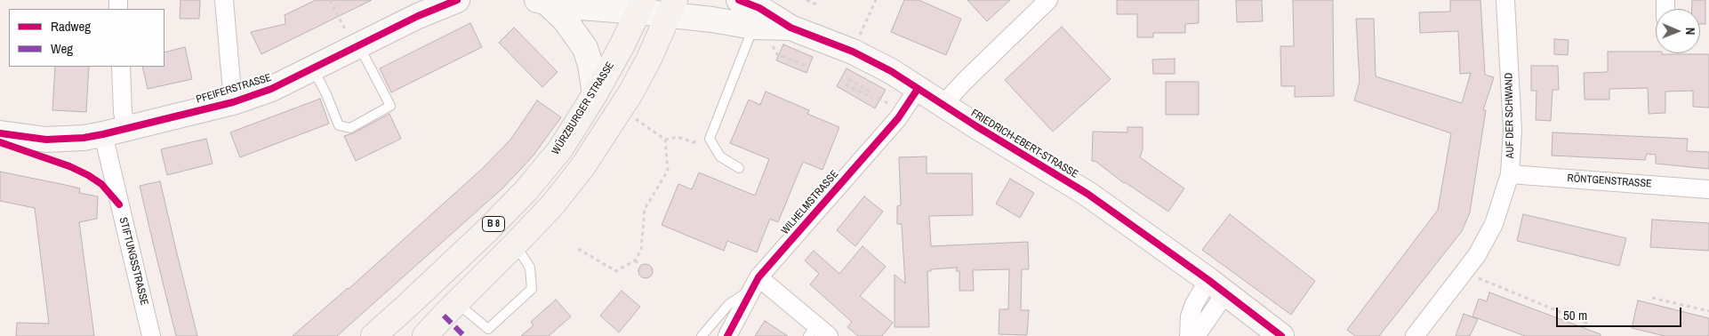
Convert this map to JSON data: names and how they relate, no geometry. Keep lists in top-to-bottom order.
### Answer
{
  "streets": {
    "main road": ["WÜRZBURGER STRASSE", "B 8"],
    "street": [
      "PFEIFERSTRASSE",
      "AUF DER SCHWAND",
      "FRIEDRICH-EBERT-STRASSE",
      "RÖNTGENSTRASSE",
      "WILHELMSTRASSE",
      "STIFTUNGSSTRASSE"
    ]
  },
  "crossings": [
    ["PFEIFERSTRASSE", "STIFTUNGSSTRASSE"],
    ["WÜRZBURGER STRASSE", "FRIEDRICH-EBERT-STRASSE"],
    ["AUF DER SCHWAND", "RÖNTGENSTRASSE"],
    ["FRIEDRICH-EBERT-STRASSE", "WILHELMSTRASSE"],
    ["FRIEDRICH-EBERT-STRASSE", "B 8"]
  ],
  "legend": ["Radweg", "Weg"],
  "scale_bar": "50 m",
  "north": "right"
}
